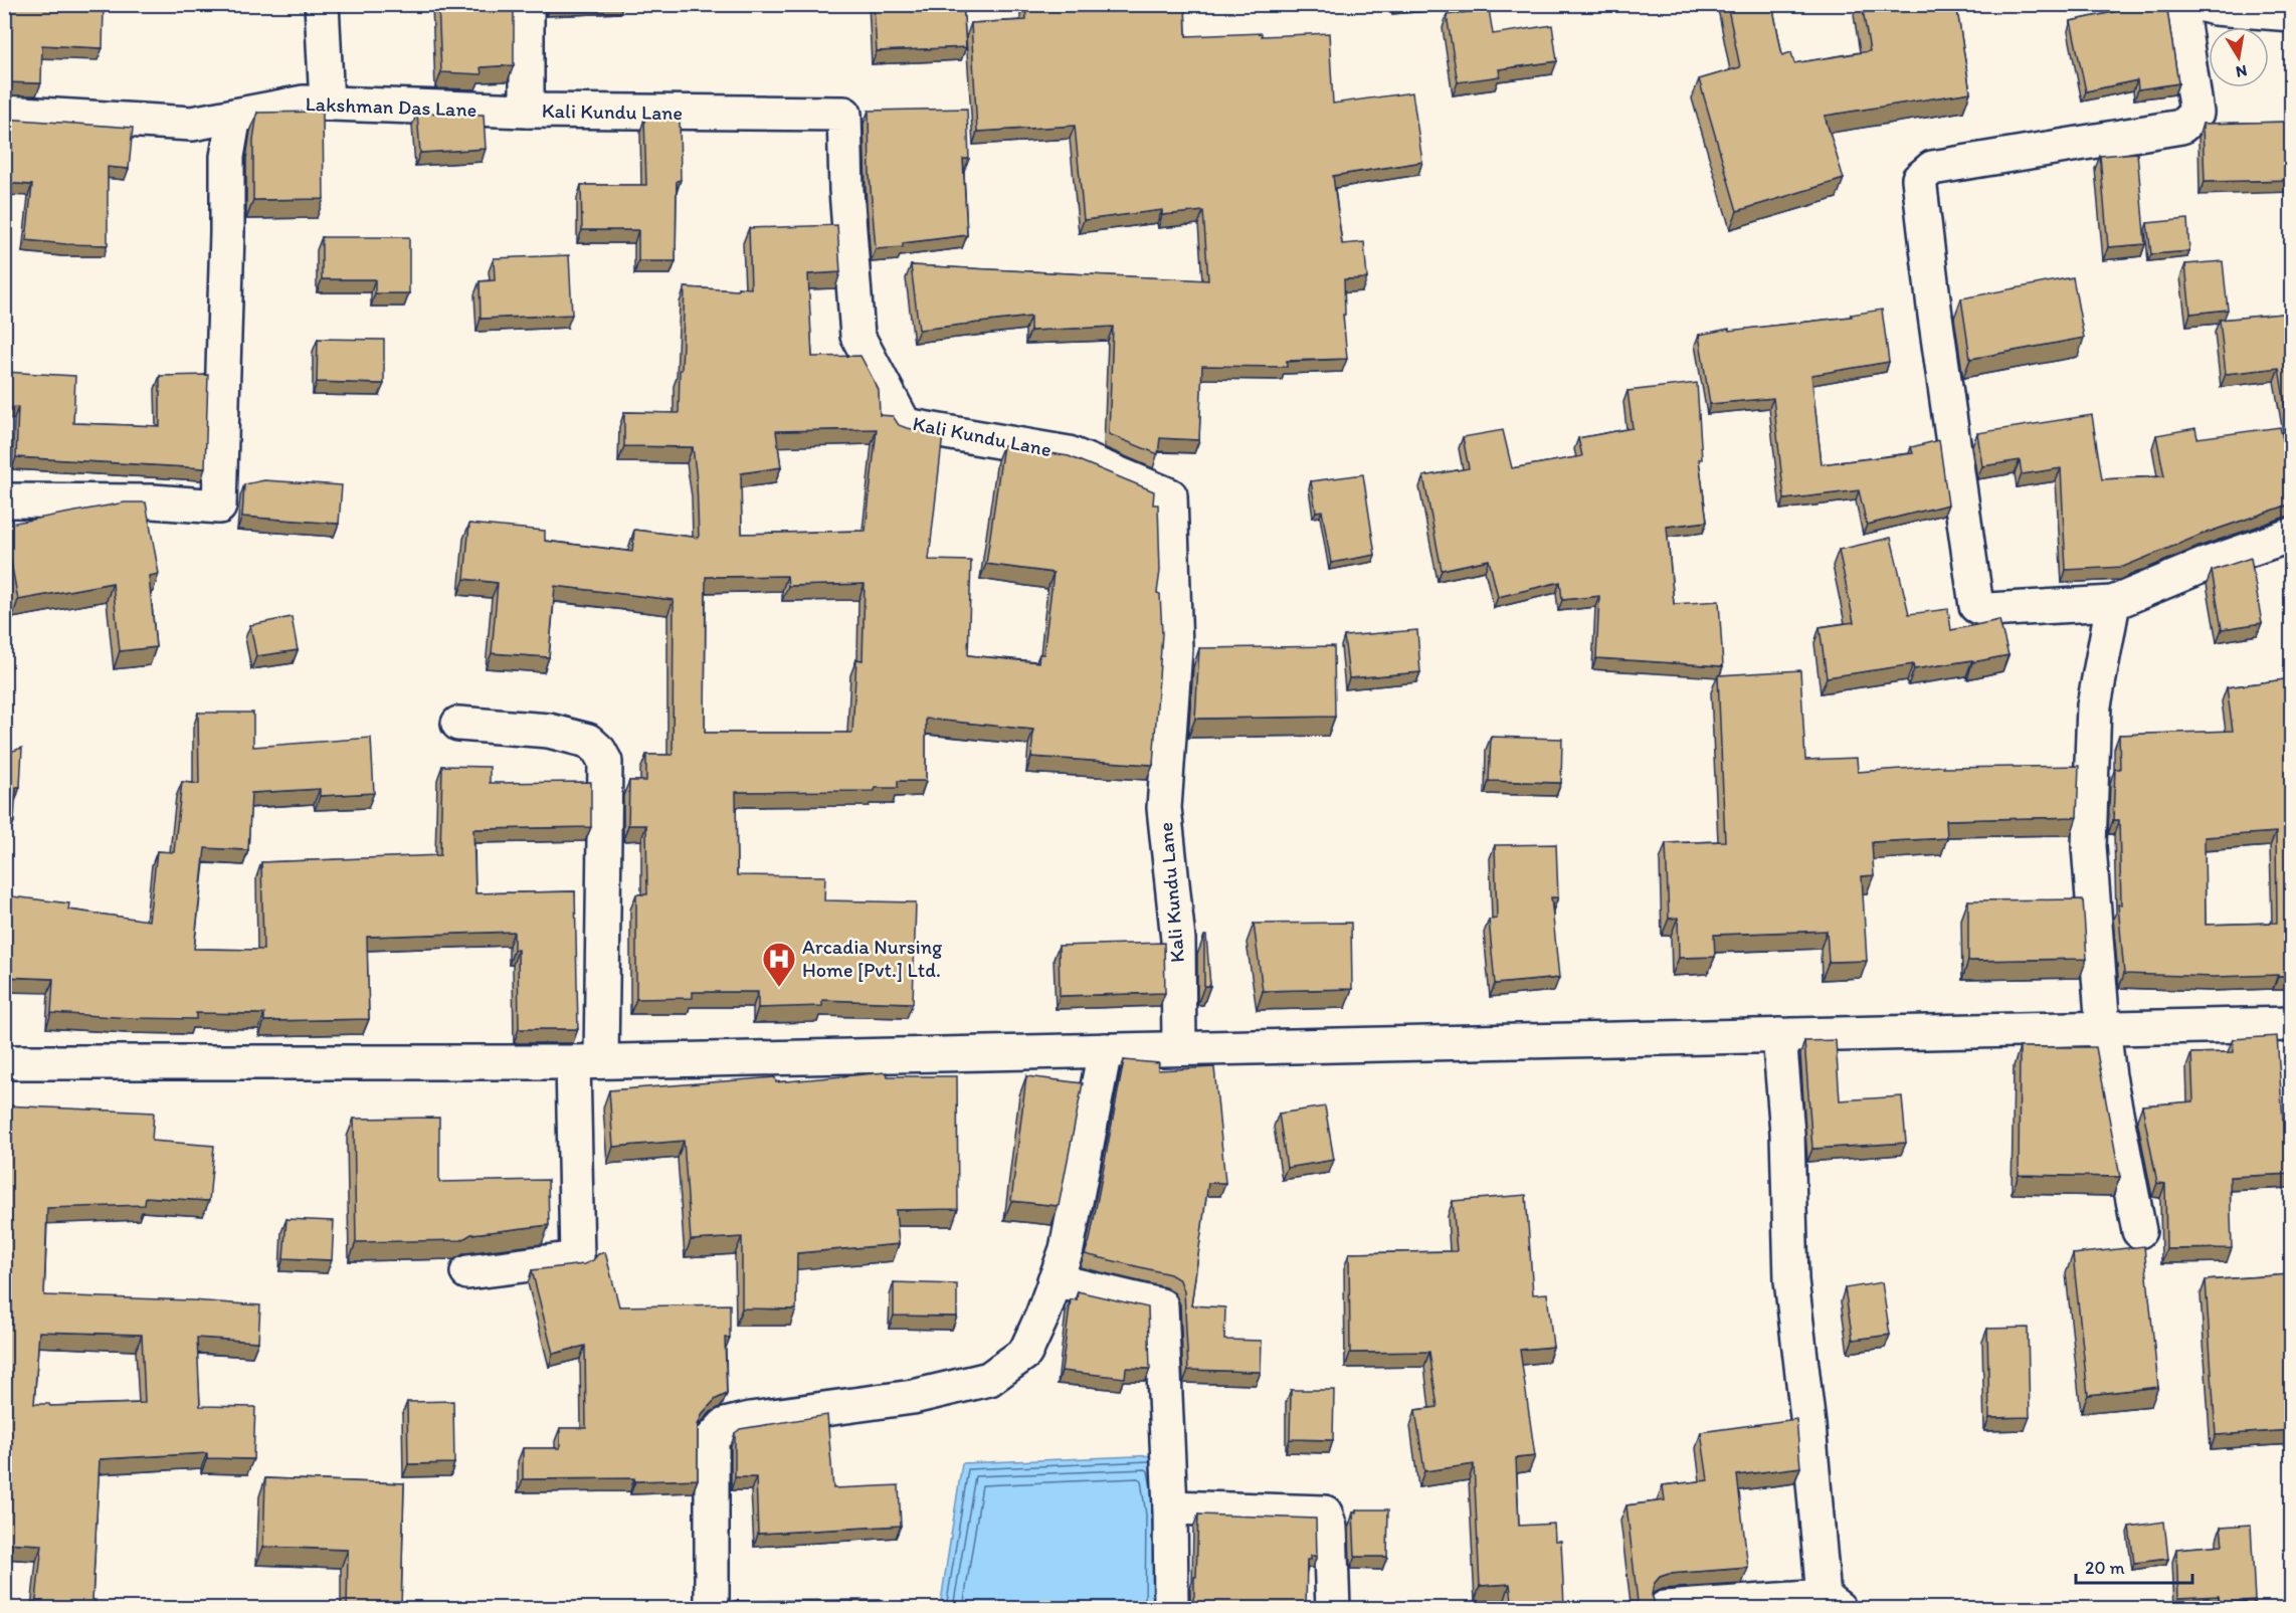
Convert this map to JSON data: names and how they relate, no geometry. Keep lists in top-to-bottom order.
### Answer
{
  "streets": {
    "street": ["Lakshman Das Lane", "Kali Kundu Lane"]
  },
  "crossings": [
    ["Lakshman Das Lane", "Kali Kundu Lane"]
  ],
  "places": {
    "hospital": ["Arcadia Nursing Home [Pvt.] Ltd."]
  },
  "scale_bar": "20 m",
  "north": "bottom"
}
